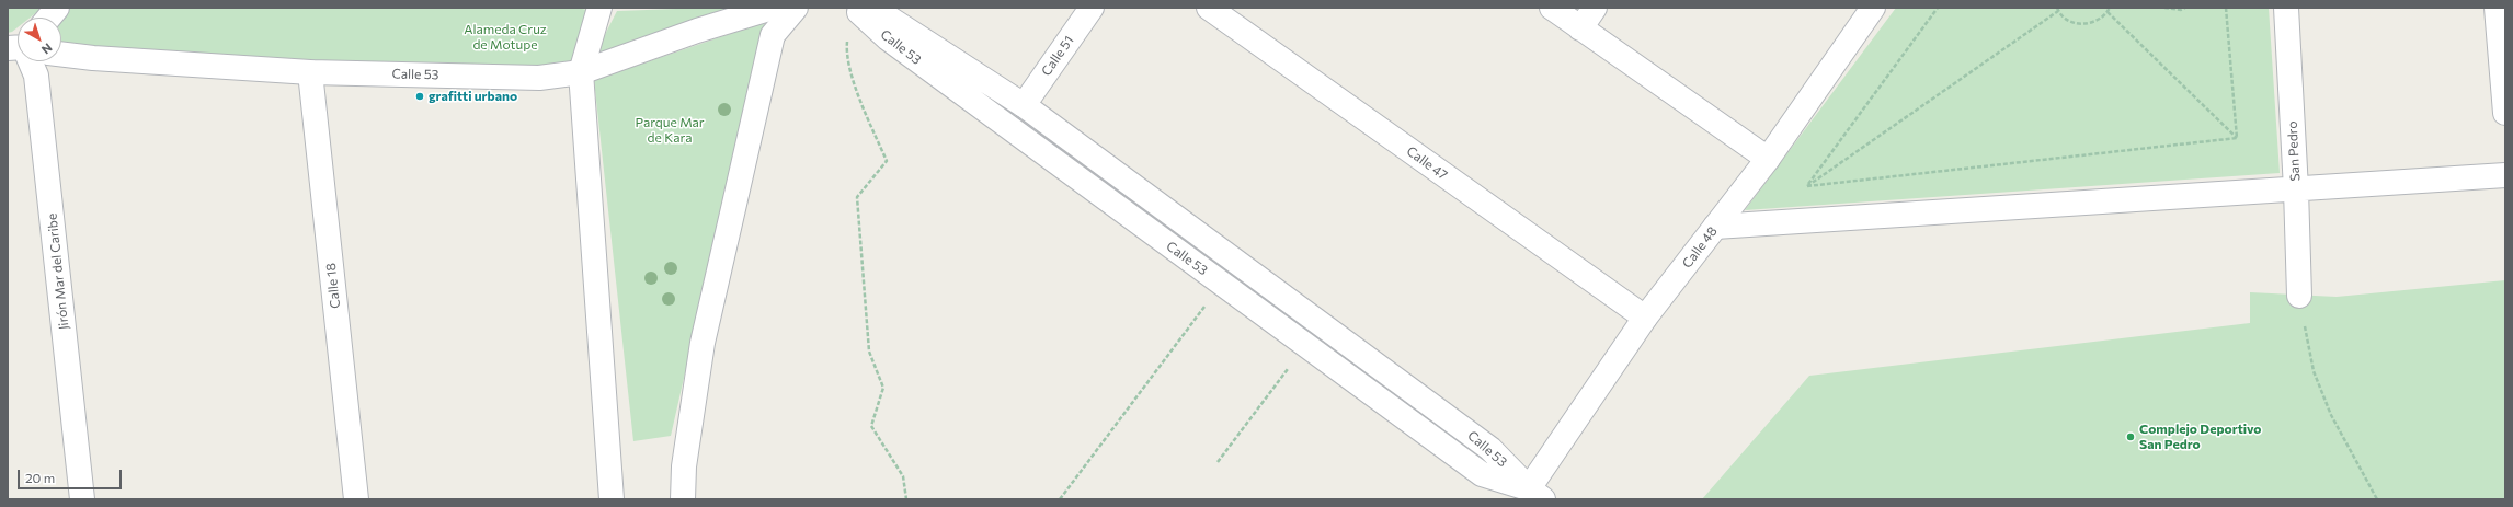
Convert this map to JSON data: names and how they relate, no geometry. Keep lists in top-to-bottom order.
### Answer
{
  "streets": {
    "street": [
      "Calle 53",
      "Calle 51",
      "San Pedro",
      "Calle 47",
      "Calle 48",
      "Jirón Mar del Caribe",
      "Calle 18"
    ]
  },
  "crossings": [
    ["Calle 53", "Calle 51"],
    ["Calle 53", "Calle 48"],
    ["Calle 53", "Calle 18"],
    ["Calle 47", "Calle 48"]
  ],
  "parks": ["Alameda Cruz de Motupe", "Parque Mar de Kara"],
  "places": ["grafitti urbano", "Complejo Deportivo San Pedro"],
  "scale_bar": "20 m",
  "north": "bottom right"
}
